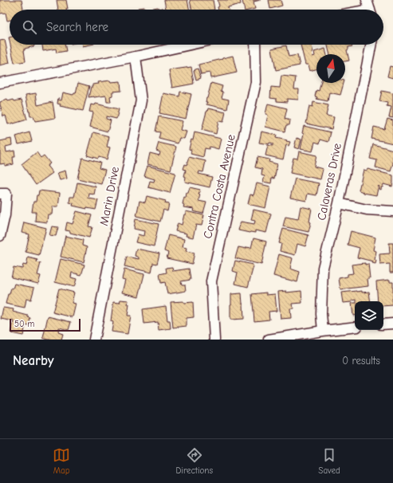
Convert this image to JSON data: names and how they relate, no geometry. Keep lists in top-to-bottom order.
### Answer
{
  "streets": {
    "street": ["Calaveras Drive", "Contra Costa Avenue", "Marin Drive"]
  },
  "scale_bar": "50 m",
  "north": "top",
  "page": {
    "search": "Search here",
    "scale": "50 m",
    "heading": ["Nearby", "0 results"],
    "nav": ["Map", "Directions", "Saved"]
  }
}
